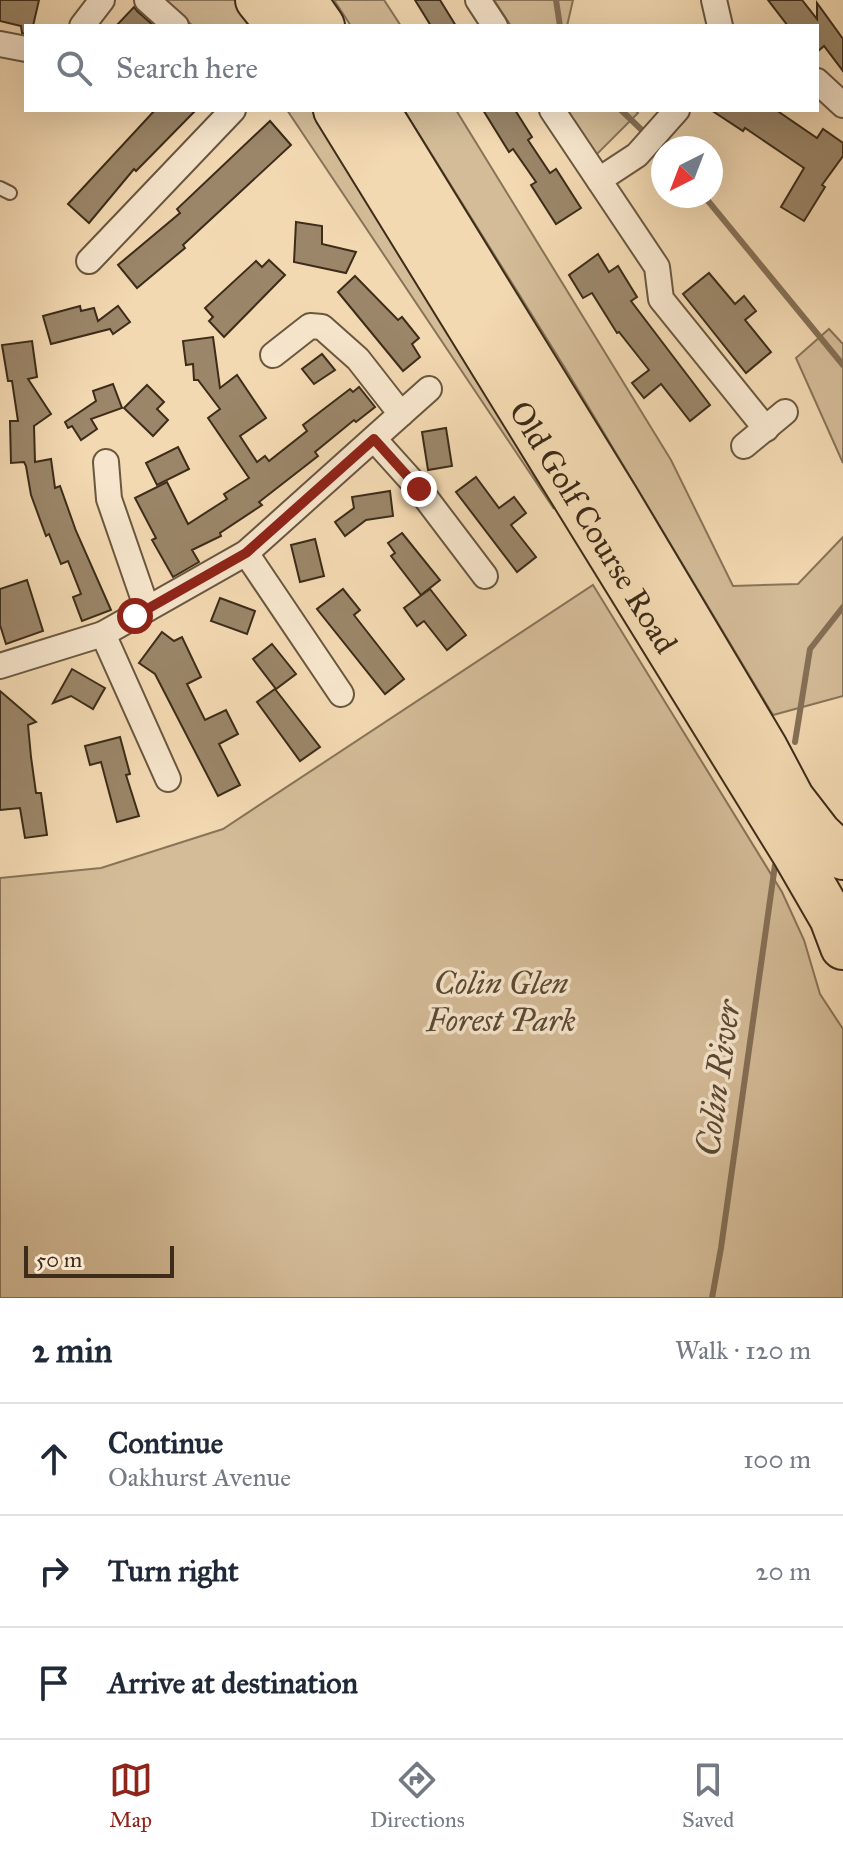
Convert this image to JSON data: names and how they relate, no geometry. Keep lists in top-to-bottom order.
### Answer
{
  "streets": {
    "highway": ["Old Golf Course Road"]
  },
  "water": ["Colin River"],
  "parks": ["Colin Glen Forest Park"],
  "scale_bar": "50 m",
  "north": "bottom left",
  "page": {
    "search": "Search here",
    "scale": "50 m",
    "heading": ["2 min", "Walk · 120 m"],
    "list": [
      ["Continue", "Oakhurst Avenue", "100 m"],
      ["Turn right", "20 m"],
      "Arrive at destination"
    ],
    "nav": ["Map", "Directions", "Saved"]
  }
}
